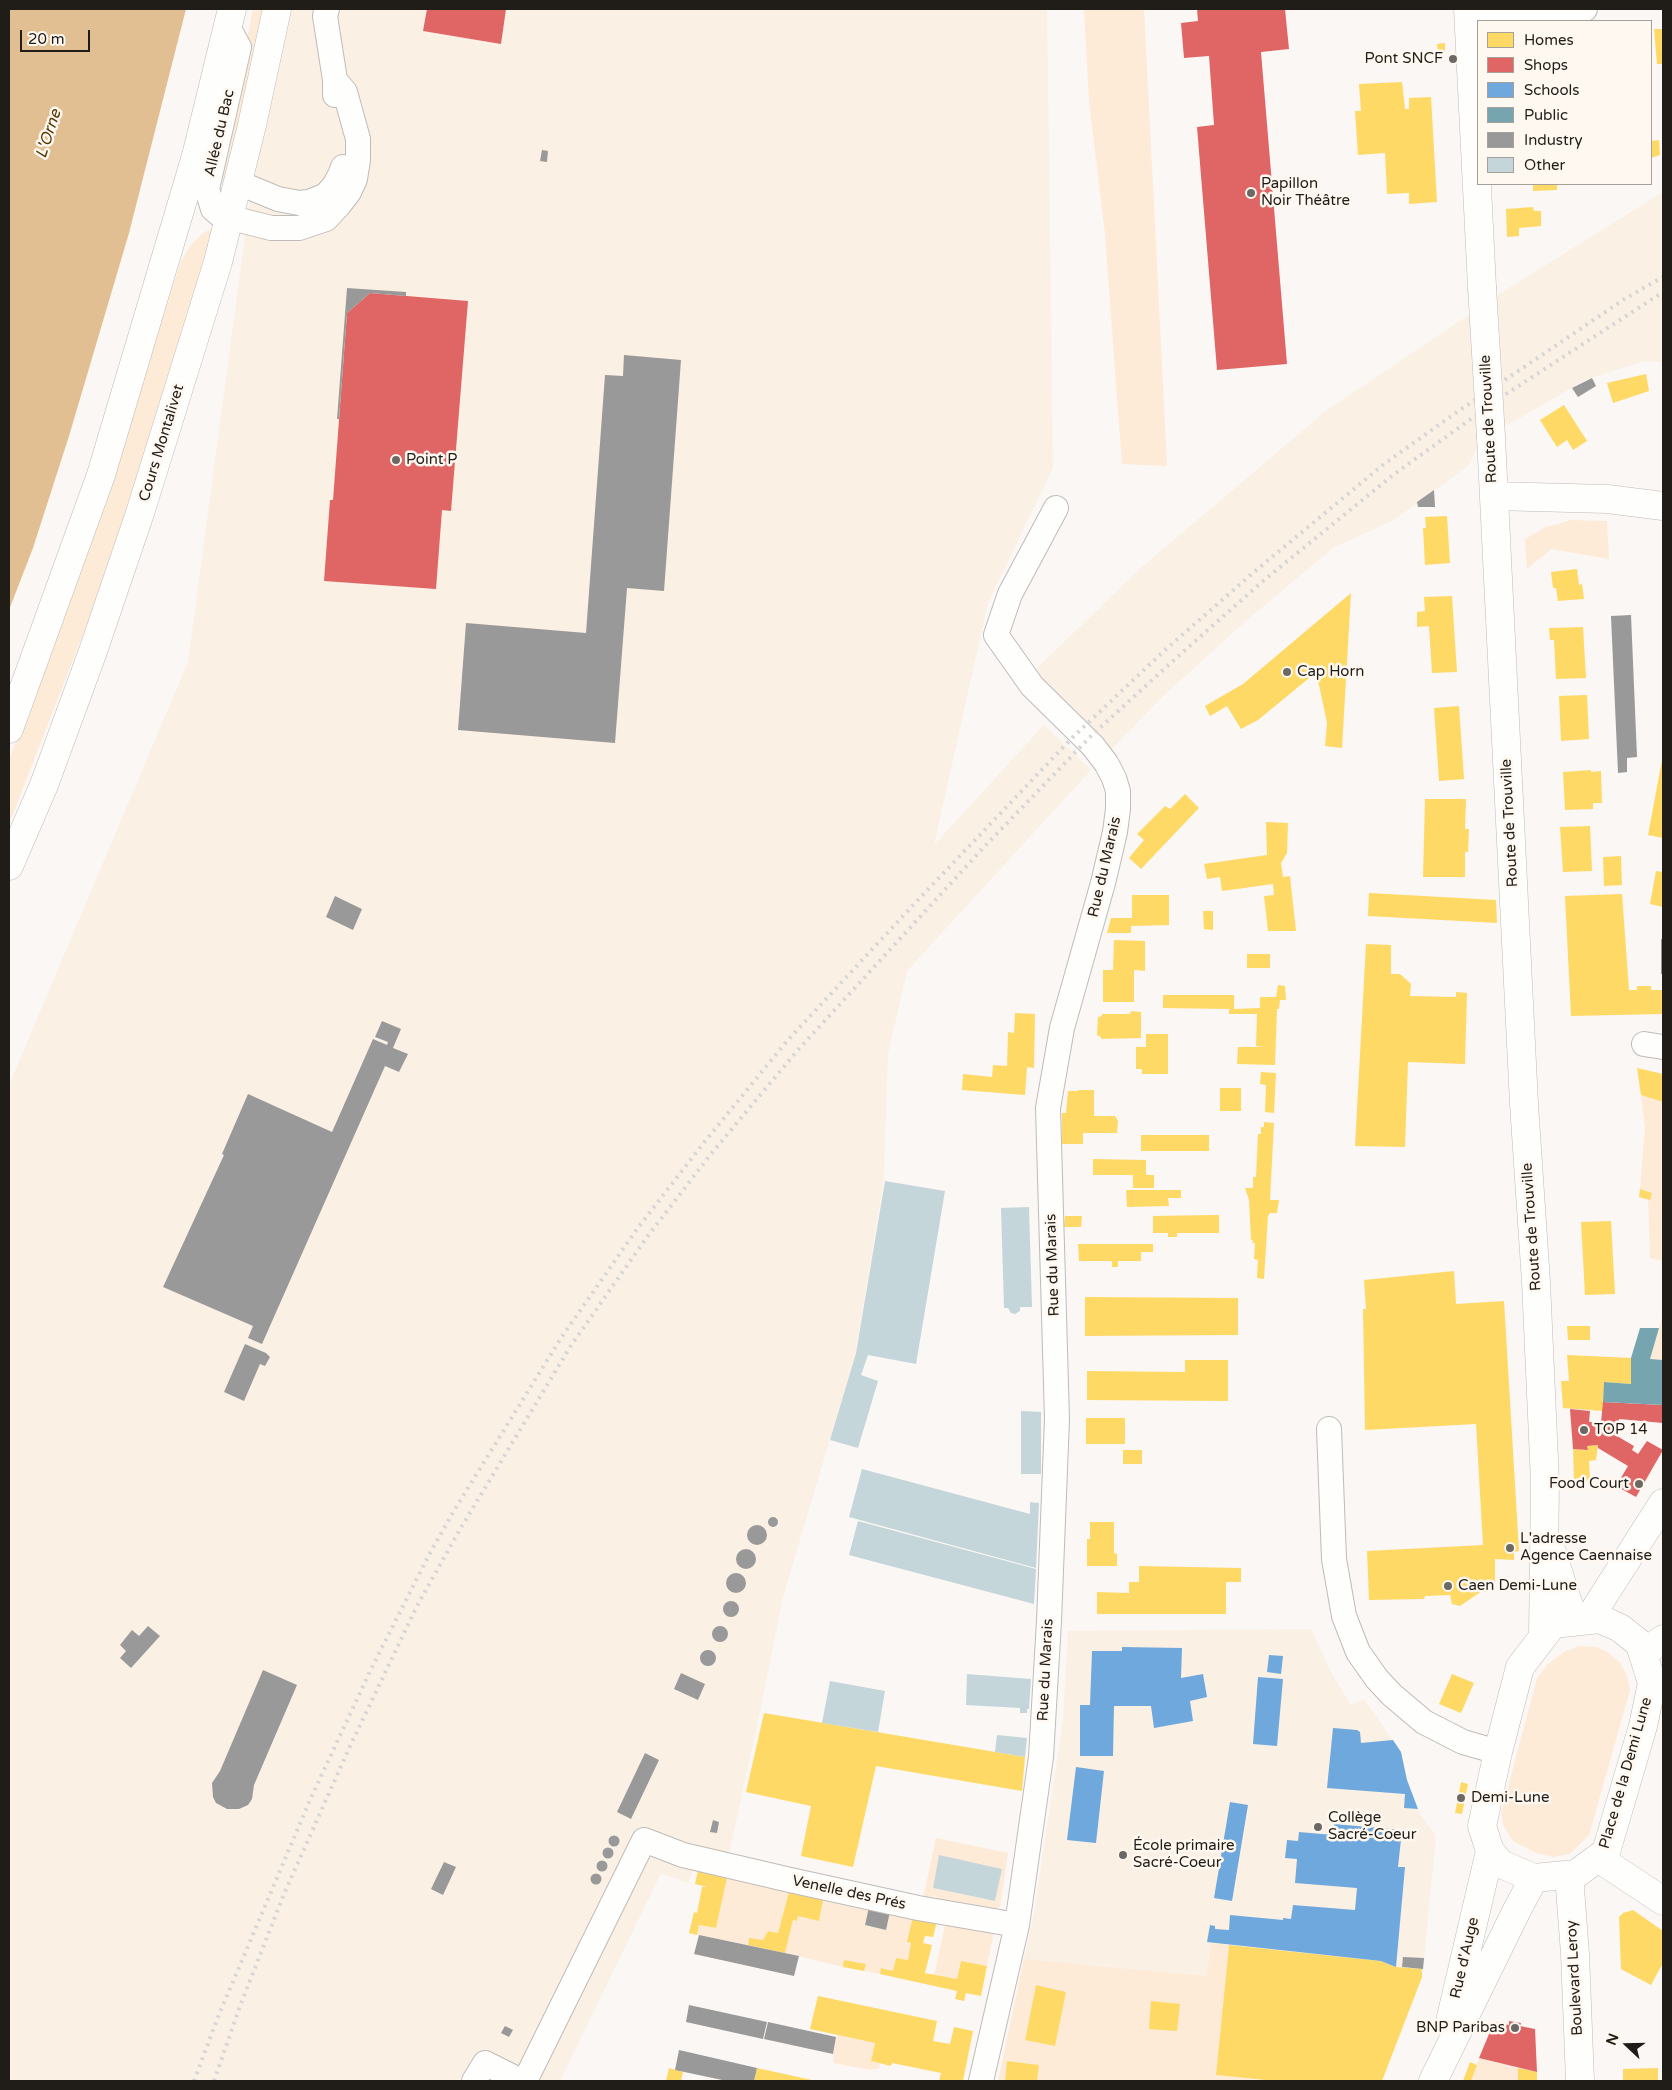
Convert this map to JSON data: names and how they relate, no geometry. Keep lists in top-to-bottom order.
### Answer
{
  "streets": {
    "main road": [
      "Route de Trouville",
      "Cours Montalivet",
      "Place de la Demi Lune",
      "Rue d'Auge",
      "Boulevard Leroy"
    ],
    "street": ["Allée du Bac", "Rue du Marais", "Venelle des Prés"]
  },
  "crossings": [
    ["Allée du Bac", "Cours Montalivet"],
    ["Route de Trouville", "Place de la Demi Lune"],
    ["Rue du Marais", "Venelle des Prés"],
    ["Place de la Demi Lune", "Rue d'Auge"],
    ["Place de la Demi Lune", "Boulevard Leroy"]
  ],
  "water": ["L'Orne"],
  "places": [
    "Pont SNCF",
    "Papillon Noir Théâtre",
    "Point P",
    "Cap Horn",
    "TOP 14",
    "Food Court",
    "L'adresse Agence Caennaise",
    "Caen Demi-Lune",
    "Demi-Lune",
    "Collège Sacré-Coeur",
    "École primaire Sacré-Coeur",
    "BNP Paribas"
  ],
  "legend": [
    "Homes",
    "Shops",
    "Schools",
    "Public",
    "Industry",
    "Other"
  ],
  "scale_bar": "20 m",
  "north": "left"
}
